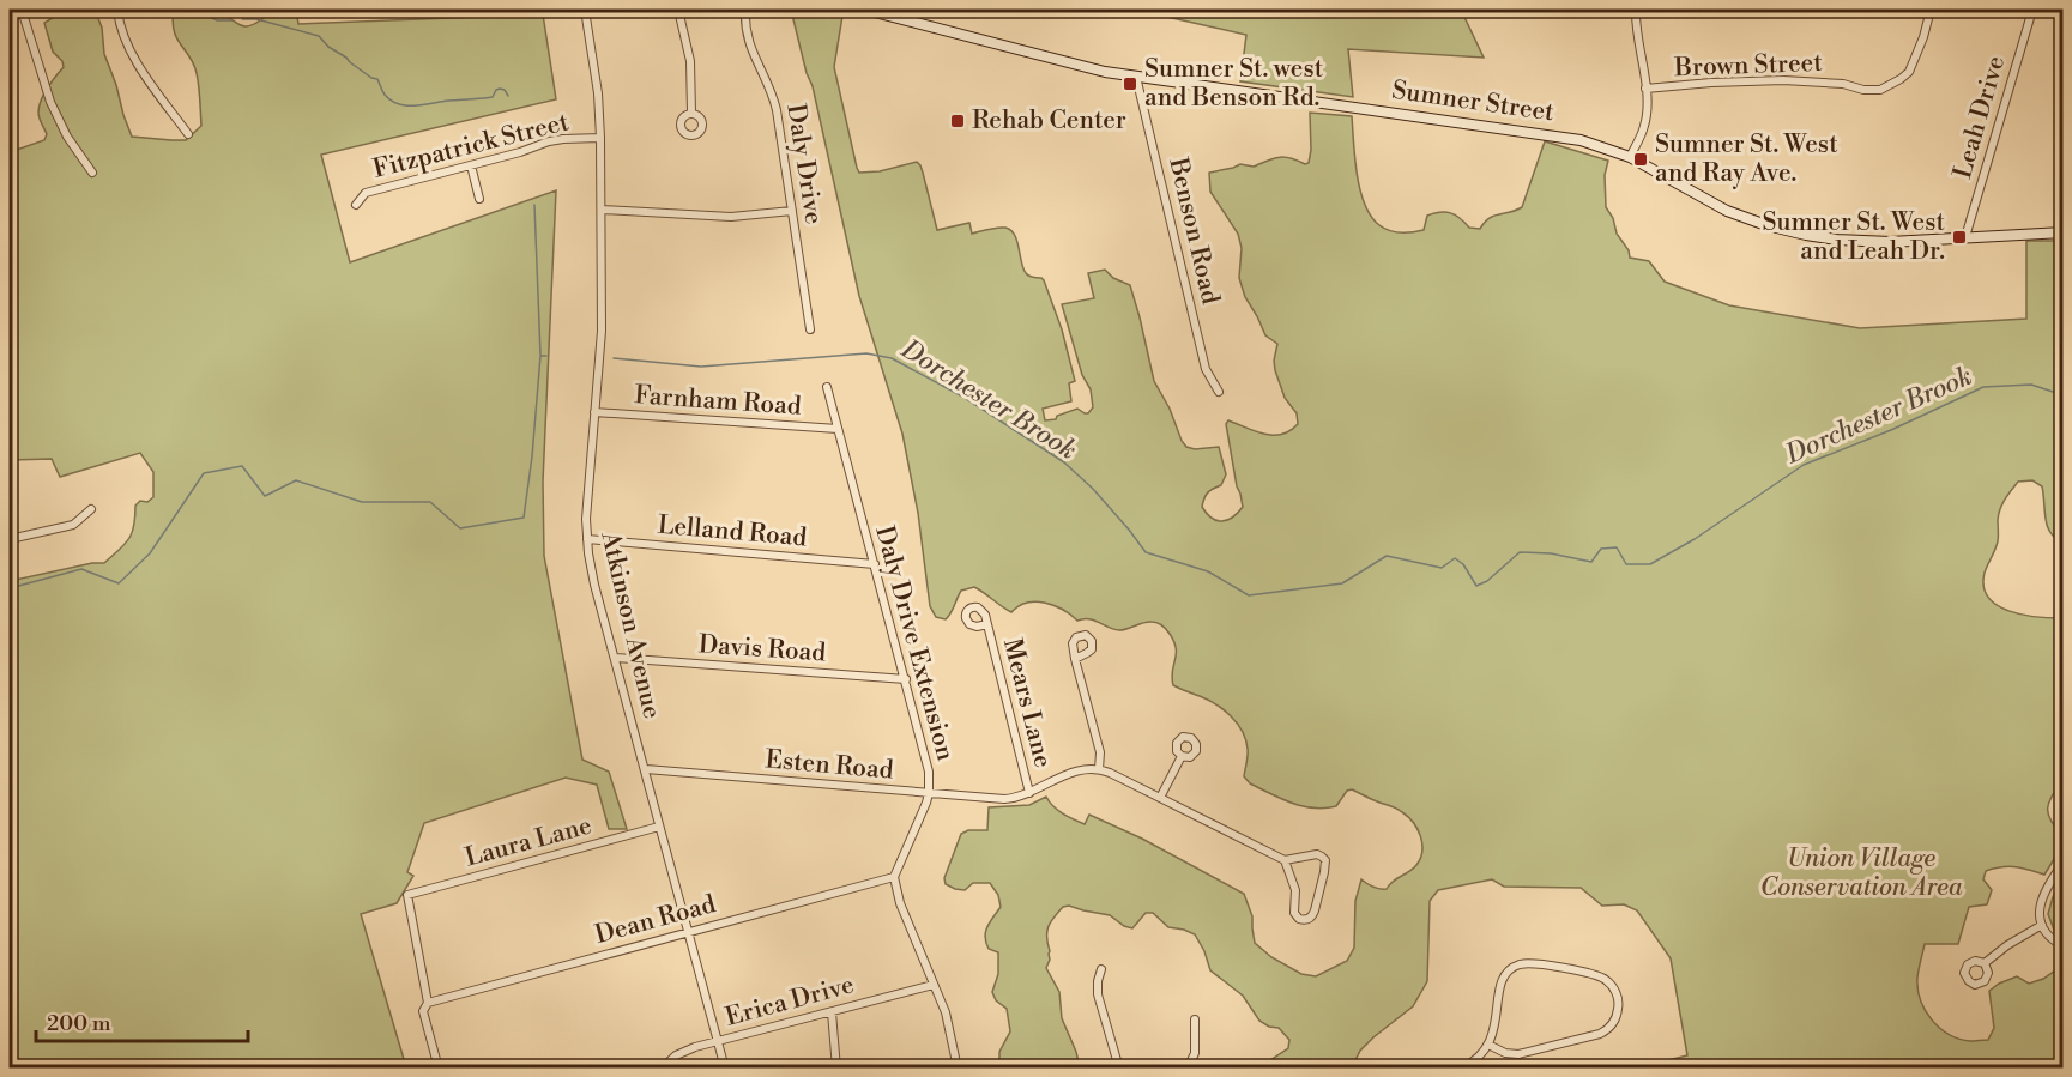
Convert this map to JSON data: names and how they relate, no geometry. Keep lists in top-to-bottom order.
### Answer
{
  "streets": {
    "main road": ["Sumner Street"],
    "street": [
      "Brown Street",
      "Leah Drive",
      "Fitzpatrick Street",
      "Daly Drive",
      "Benson Road",
      "Farnham Road",
      "Lelland Road",
      "Atkinson Avenue",
      "Daly Drive Extension",
      "Davis Road",
      "Mears Lane",
      "Esten Road",
      "Laura Lane",
      "Dean Road",
      "Erica Drive"
    ]
  },
  "crossings": [
    ["Sumner Street", "Leah Drive"],
    ["Sumner Street", "Benson Road"],
    ["Fitzpatrick Street", "Atkinson Avenue"],
    ["Farnham Road", "Atkinson Avenue"],
    ["Farnham Road", "Daly Drive Extension"],
    ["Lelland Road", "Atkinson Avenue"],
    ["Lelland Road", "Daly Drive Extension"],
    ["Atkinson Avenue", "Davis Road"],
    ["Atkinson Avenue", "Esten Road"],
    ["Atkinson Avenue", "Laura Lane"],
    ["Atkinson Avenue", "Dean Road"],
    ["Atkinson Avenue", "Erica Drive"],
    ["Daly Drive Extension", "Davis Road"],
    ["Daly Drive Extension", "Esten Road"],
    ["Daly Drive Extension", "Dean Road"],
    ["Mears Lane", "Esten Road"],
    ["Laura Lane", "Dean Road"]
  ],
  "water": ["Dorchester Brook"],
  "parks": ["Union Village Conservation Area"],
  "places": {
    "transit": [
      "Sumner St. west and Benson Rd.",
      "Rehab Center",
      "Sumner St. West and Ray Ave.",
      "Sumner St. West and Leah Dr."
    ]
  },
  "scale_bar": "200 m"
}
